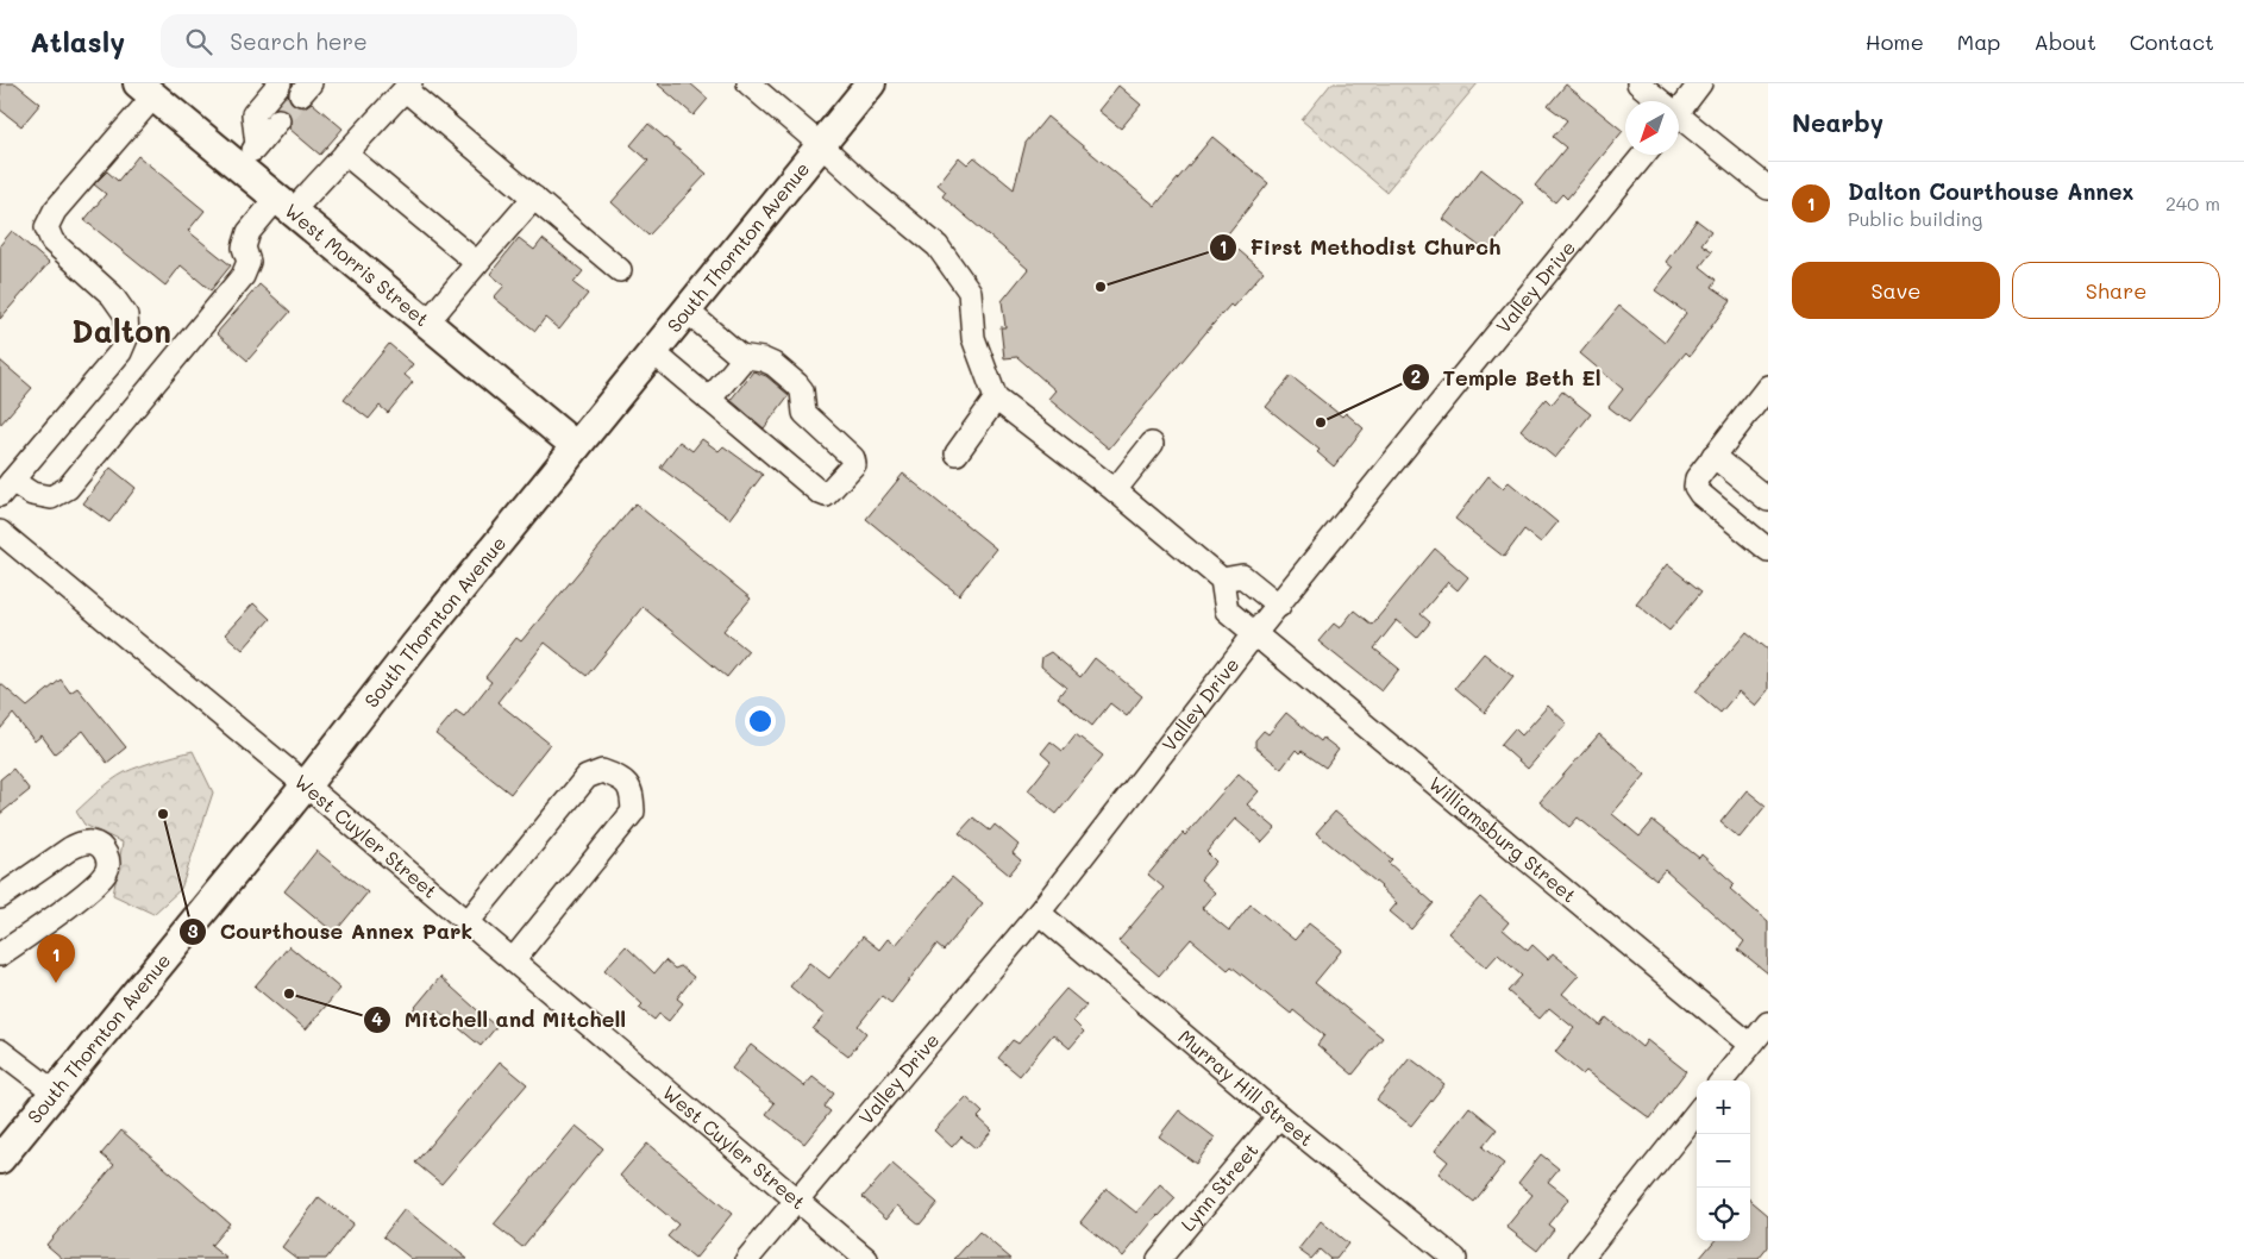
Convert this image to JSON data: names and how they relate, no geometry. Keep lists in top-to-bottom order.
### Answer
{
  "streets": {
    "main road": ["South Thornton Avenue", "West Morris Street"],
    "street": [
      "Valley Drive",
      "West Cuyler Street",
      "Williamsburg Street",
      "Murray Hill Street",
      "Lynn Street"
    ]
  },
  "crossings": [
    ["South Thornton Avenue", "West Morris Street"],
    ["South Thornton Avenue", "West Cuyler Street"],
    ["Valley Drive", "West Cuyler Street"],
    ["Valley Drive", "Williamsburg Street"],
    ["Valley Drive", "Murray Hill Street"],
    ["Murray Hill Street", "Lynn Street"]
  ],
  "districts": ["Dalton"],
  "places": [
    "First Methodist Church",
    "Temple Beth El",
    "Courthouse Annex Park",
    "Mitchell and Mitchell"
  ],
  "north": "bottom left",
  "page": {
    "header": "Atlasly",
    "search": "Search here",
    "nav": [
      "Home",
      "Map",
      "About",
      "Contact"
    ],
    "heading": "Nearby",
    "list": [
      {
        "mark": "1",
        "name": "Dalton Courthouse Annex",
        "note": "Public building",
        "value": "240 m"
      }
    ],
    "buttons": ["Save", "Share"],
    "pins": "1",
    "map_buttons": ["+", "−"]
  }
}
